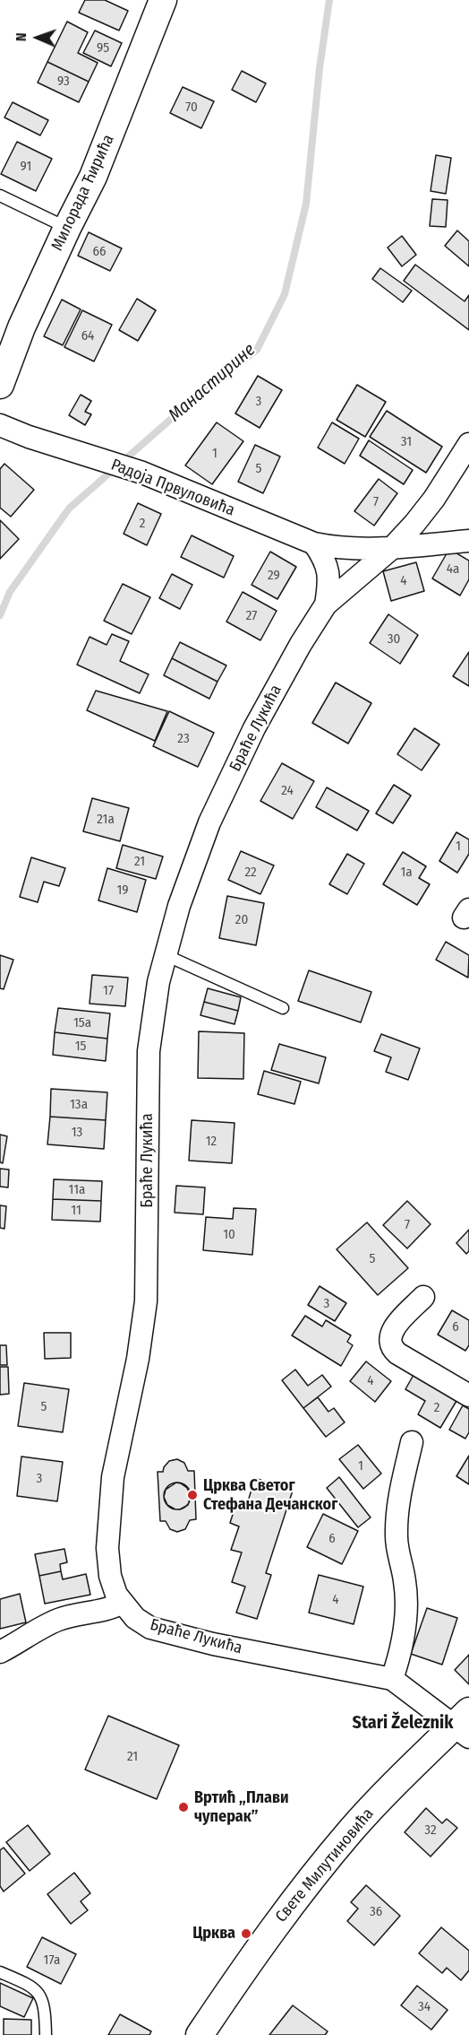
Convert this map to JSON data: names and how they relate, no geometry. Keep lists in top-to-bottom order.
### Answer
{
  "streets": {
    "street": [
      "Милорада Ћирића",
      "Радоја Првуловића",
      "Браће Лукића",
      "Свете Милутиновића"
    ]
  },
  "crossings": [
    ["Радоја Првуловића", "Браће Лукића"],
    ["Браће Лукића", "Свете Милутиновића"]
  ],
  "districts": ["Stari Železnik"],
  "water": ["Манастирине"],
  "places": ["Црква Светог Стефана Дечанског", "Вртић „Плави чуперак”", "Црква"],
  "house_numbers": [
    "95",
    "93",
    "70",
    "91",
    "66",
    "64",
    "3",
    "31",
    "1",
    "5",
    "7",
    "2",
    "4a",
    "29",
    "4",
    "27",
    "30",
    "23",
    "24",
    "21a",
    "1",
    "21",
    "22",
    "1a",
    "19",
    "20",
    "17",
    "15a",
    "15",
    "13a",
    "13",
    "12",
    "11a",
    "11",
    "7",
    "10",
    "5",
    "3",
    "6",
    "4",
    "5",
    "2",
    "1",
    "3",
    "6",
    "4",
    "21",
    "32",
    "36",
    "17a",
    "34"
  ],
  "north": "left"
}
